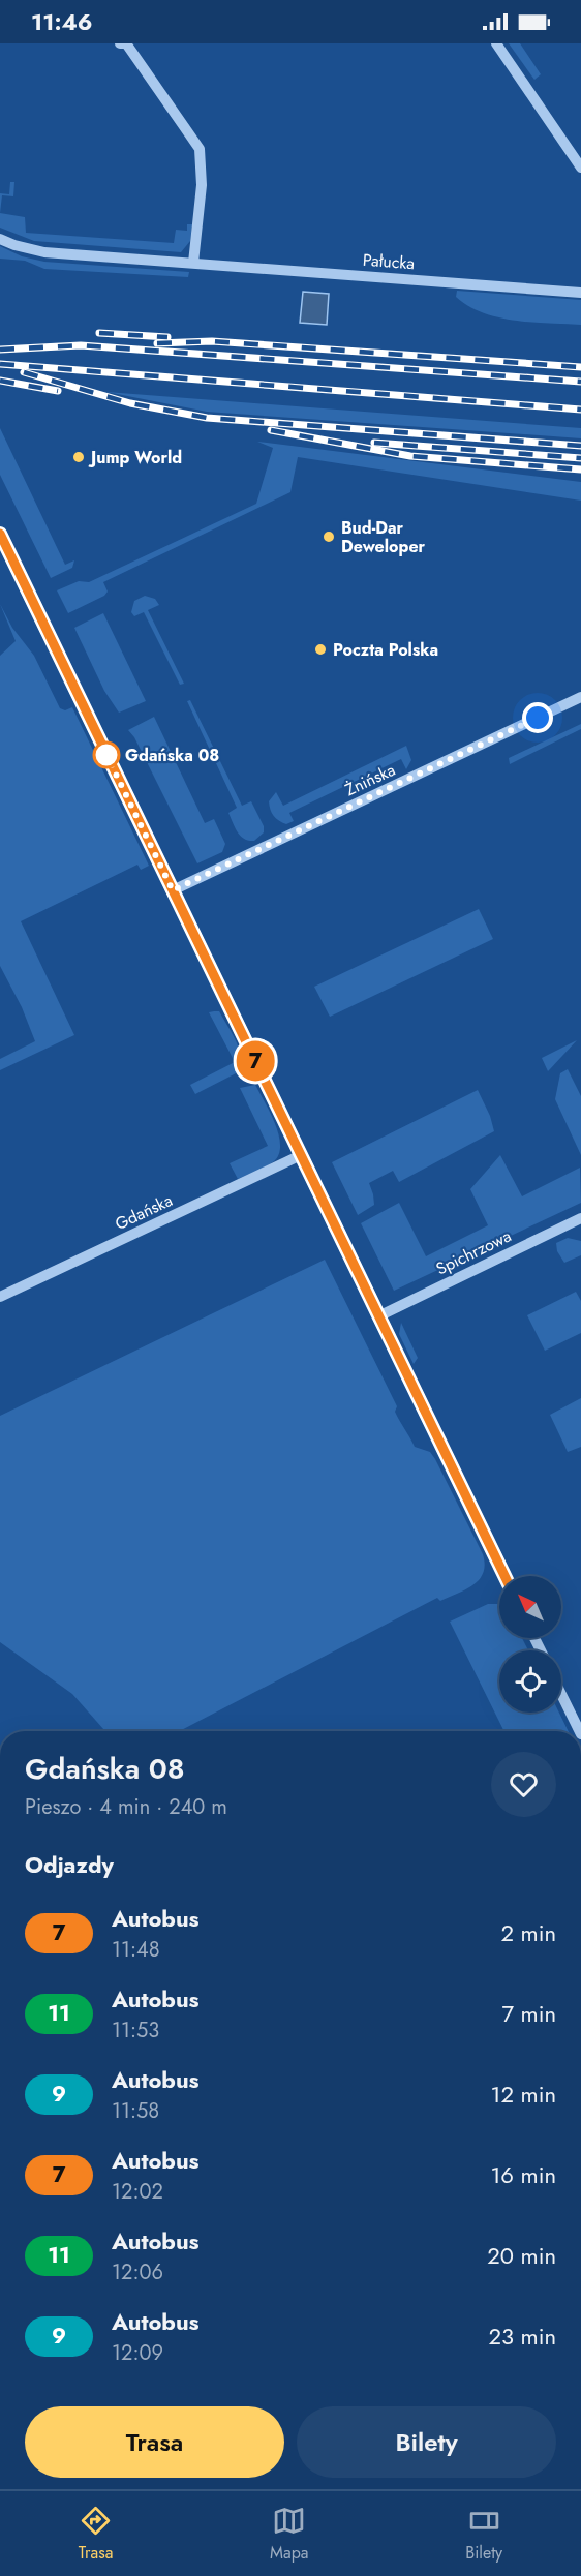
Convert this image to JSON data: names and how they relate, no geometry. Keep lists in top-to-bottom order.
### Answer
{
  "streets": {
    "street": [
      "Pałucka",
      "Żnińska",
      "Gdańska",
      "Spichrzowa"
    ]
  },
  "places": [
    "Jump World",
    "Bud-Dar Deweloper",
    "Poczta Polska",
    "Gdańska 08"
  ],
  "lines": ["bus line 7"],
  "north": "top left",
  "page": {
    "status": "11:46",
    "on_map": "7",
    "heading": [
      ["Gdańska 08", "Pieszo · 4 min · 240 m"],
      "Odjazdy"
    ],
    "list": [
      {
        "mark": "7",
        "name": "Autobus",
        "note": "11:48",
        "value": "2 min"
      },
      {
        "mark": "11",
        "name": "Autobus",
        "note": "11:53",
        "value": "7 min"
      },
      {
        "mark": "9",
        "name": "Autobus",
        "note": "11:58",
        "value": "12 min"
      },
      {
        "mark": "7",
        "name": "Autobus",
        "note": "12:02",
        "value": "16 min"
      },
      {
        "mark": "11",
        "name": "Autobus",
        "note": "12:06",
        "value": "20 min"
      },
      {
        "mark": "9",
        "name": "Autobus",
        "note": "12:09",
        "value": "23 min"
      }
    ],
    "buttons": ["Trasa", "Bilety"],
    "tabs": ["Trasa", "Mapa", "Bilety"]
  }
}
